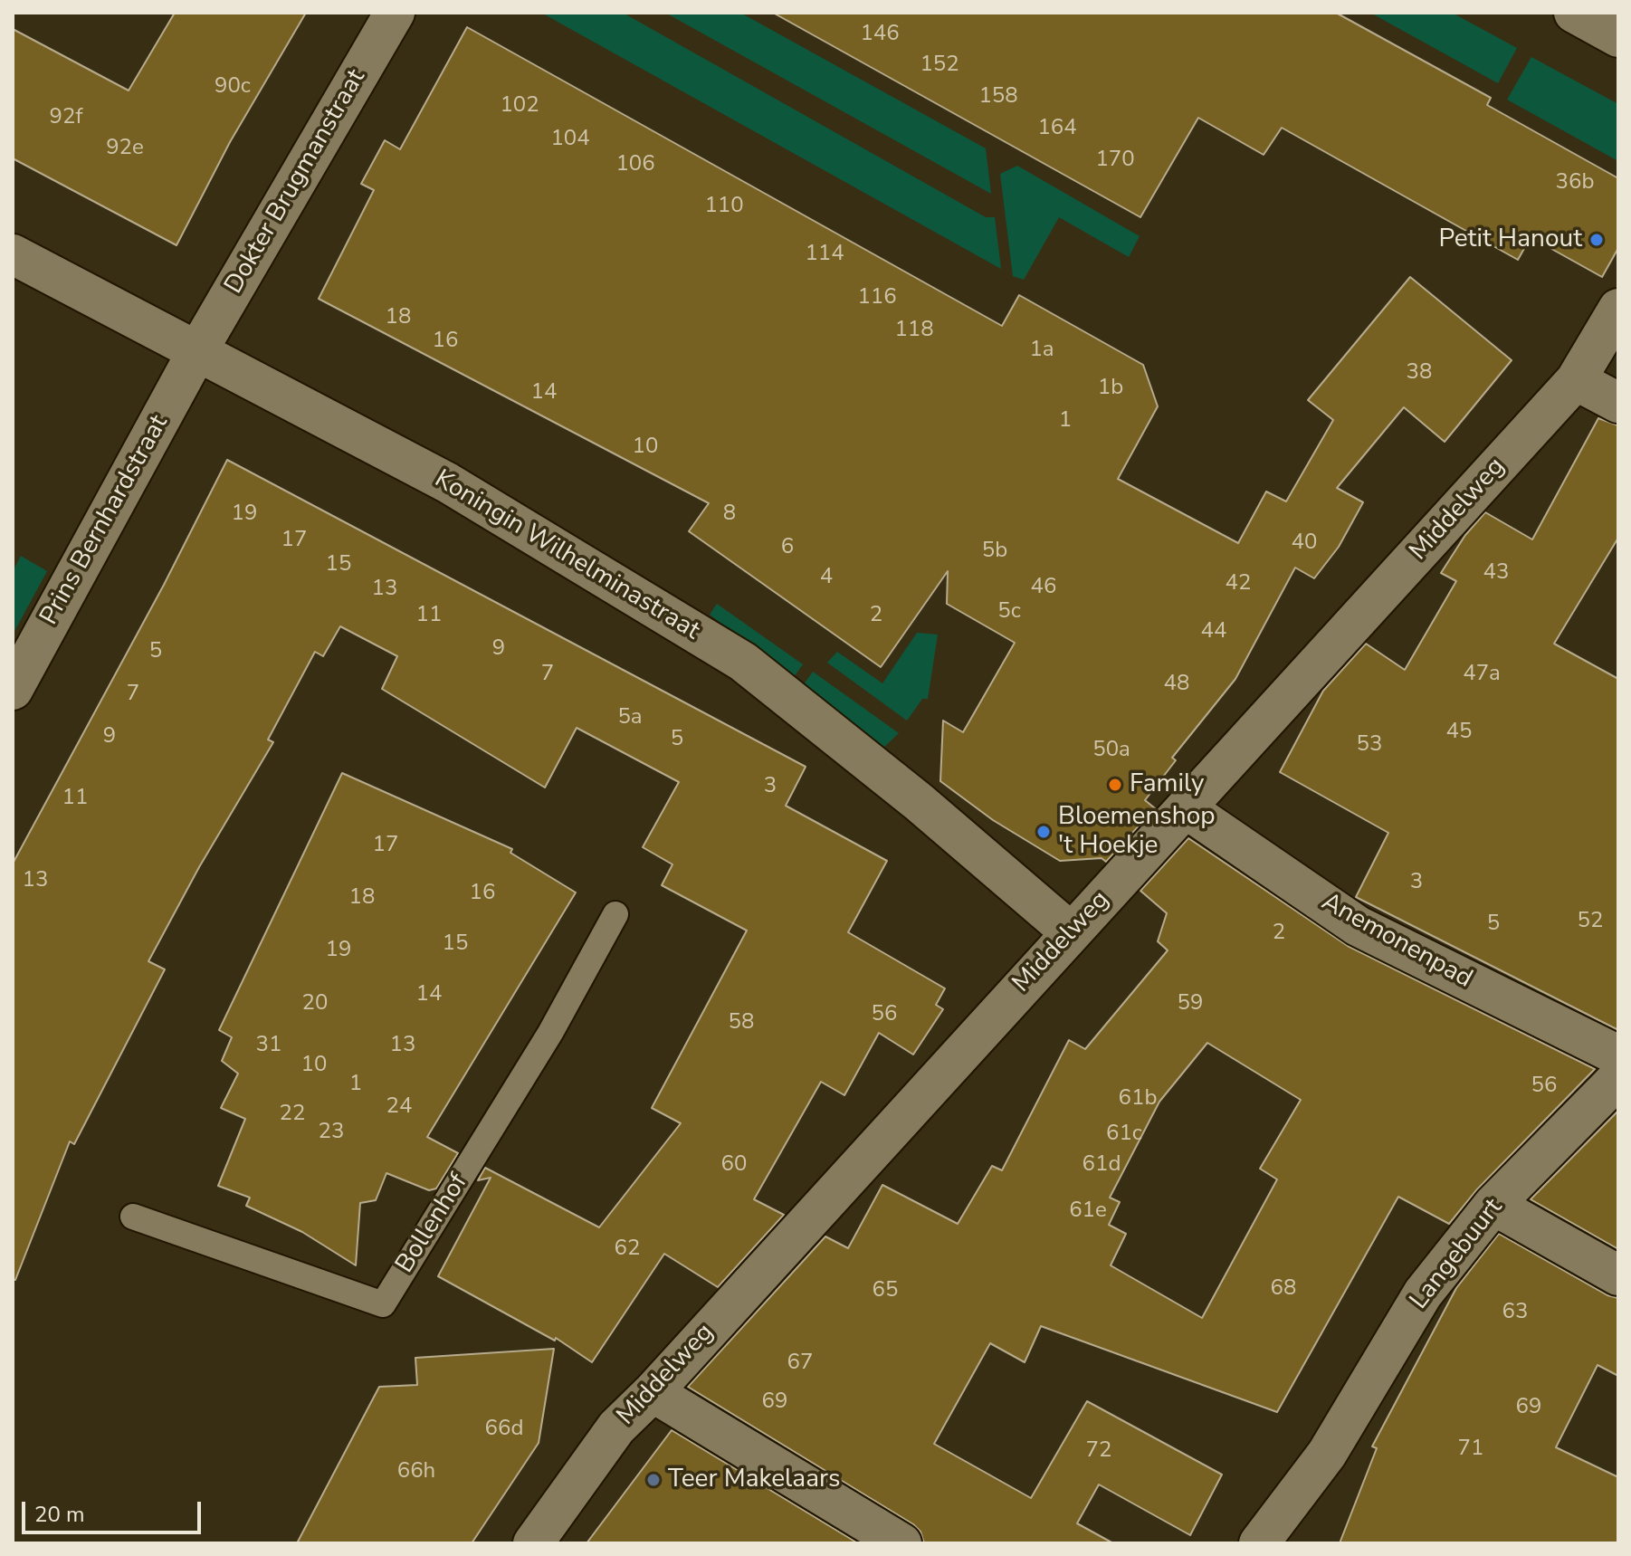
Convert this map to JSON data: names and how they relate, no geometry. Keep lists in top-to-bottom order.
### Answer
{
  "streets": {
    "street": [
      "Dokter Brugmanstraat",
      "Middelweg",
      "Prins Bernhardstraat",
      "Koningin Wilhelminastraat",
      "Anemonenpad",
      "Langebuurt"
    ],
    "lane": ["Bollenhof"]
  },
  "crossings": [
    ["Dokter Brugmanstraat", "Prins Bernhardstraat"],
    ["Dokter Brugmanstraat", "Koningin Wilhelminastraat"],
    ["Middelweg", "Koningin Wilhelminastraat"],
    ["Middelweg", "Anemonenpad"],
    ["Prins Bernhardstraat", "Koningin Wilhelminastraat"]
  ],
  "places": [
    "Petit Hanout",
    "Family",
    "Bloemenshop 't Hoekje",
    "Teer Makelaars"
  ],
  "house_numbers": [
    "146",
    "152",
    "90c",
    "158",
    "102",
    "92f",
    "164",
    "104",
    "92e",
    "170",
    "106",
    "36b",
    "110",
    "114",
    "116",
    "18",
    "118",
    "16",
    "1a",
    "38",
    "1b",
    "14",
    "1",
    "10",
    "19",
    "8",
    "17",
    "40",
    "6",
    "5b",
    "15",
    "43",
    "4",
    "42",
    "46",
    "13",
    "5c",
    "11",
    "2",
    "44",
    "9",
    "5",
    "7",
    "47a",
    "48",
    "7",
    "5a",
    "45",
    "9",
    "5",
    "53",
    "50a",
    "3",
    "11",
    "17",
    "13",
    "3",
    "16",
    "18",
    "52",
    "5",
    "2",
    "15",
    "19",
    "14",
    "20",
    "59",
    "56",
    "58",
    "31",
    "13",
    "10",
    "1",
    "56",
    "61b",
    "24",
    "22",
    "23",
    "61c",
    "60",
    "61d",
    "61e",
    "62",
    "68",
    "65",
    "63",
    "67",
    "69",
    "69",
    "66d",
    "71",
    "72",
    "66h"
  ],
  "scale_bar": "20 m"
}
